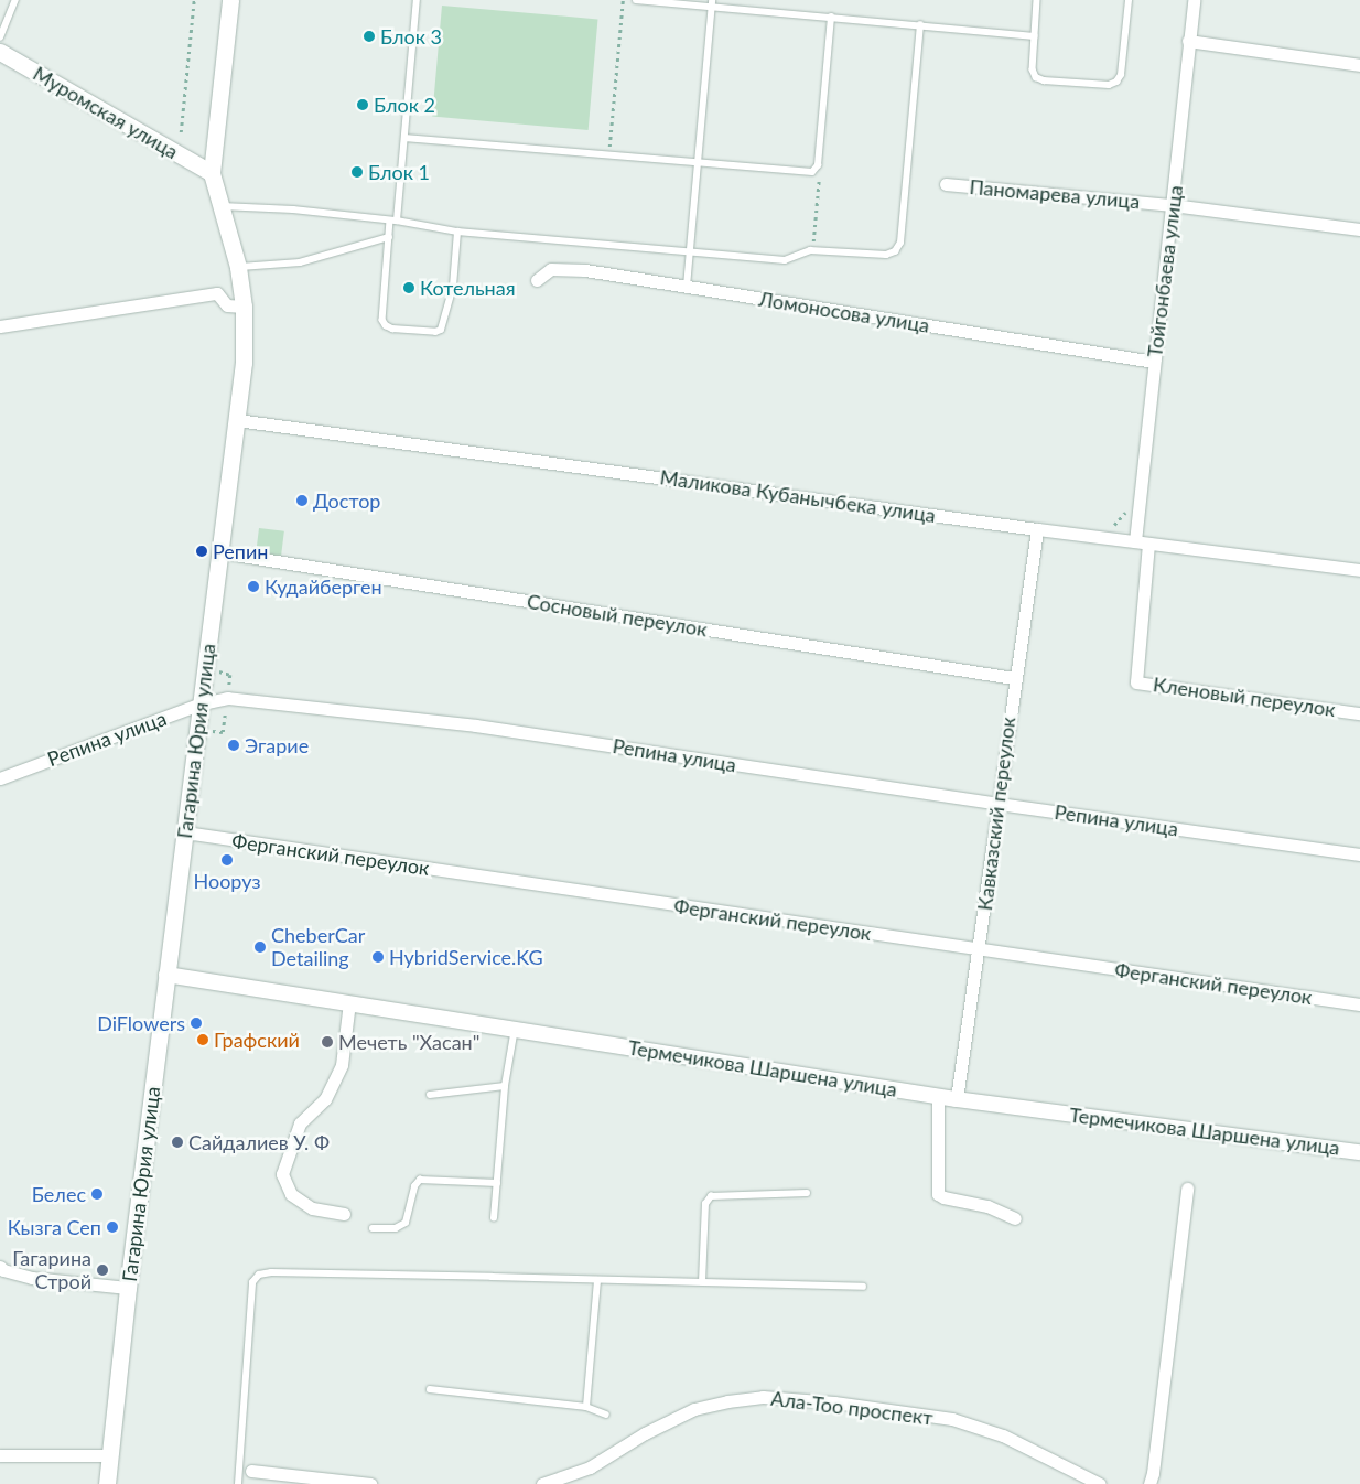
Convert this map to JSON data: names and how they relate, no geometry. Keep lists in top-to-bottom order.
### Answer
{
  "streets": {
    "main road": ["Муромская улица", "Гагарина Юрия улица"],
    "street": [
      "Паномарева улица",
      "Тойгонбаева улица",
      "Ломоносова улица",
      "Маликова Кубанычбека улица",
      "Сосновый переулок",
      "Кленовый переулок",
      "Репина улица",
      "Кавказский переулок",
      "Ферганский переулок",
      "Термечикова Шаршена улица",
      "Ала-Тоо проспект"
    ]
  },
  "crossings": [
    ["Муромская улица", "Гагарина Юрия улица"],
    ["Паномарева улица", "Тойгонбаева улица"],
    ["Тойгонбаева улица", "Ломоносова улица"],
    ["Тойгонбаева улица", "Маликова Кубанычбека улица"],
    ["Маликова Кубанычбека улица", "Кленовый переулок"],
    ["Маликова Кубанычбека улица", "Гагарина Юрия улица"],
    ["Маликова Кубанычбека улица", "Кавказский переулок"],
    ["Сосновый переулок", "Гагарина Юрия улица"],
    ["Сосновый переулок", "Кавказский переулок"],
    ["Репина улица", "Гагарина Юрия улица"],
    ["Репина улица", "Кавказский переулок"],
    ["Гагарина Юрия улица", "Ферганский переулок"],
    ["Гагарина Юрия улица", "Термечикова Шаршена улица"],
    ["Кавказский переулок", "Ферганский переулок"],
    ["Кавказский переулок", "Термечикова Шаршена улица"]
  ],
  "places": [
    "Блок 3",
    "Блок 2",
    "Блок 1",
    "Котельная",
    "Достор",
    "Репин",
    "Кудайберген",
    "Эгарие",
    "Нооруз",
    "CheberCar Detailing",
    "HybridService.KG",
    "DiFlowers",
    "Графский",
    "Мечеть \"Хасан\"",
    "Сайдалиев У. Ф",
    "Белес",
    "Кызга Сеп",
    "Гагарина Строй"
  ]
}
